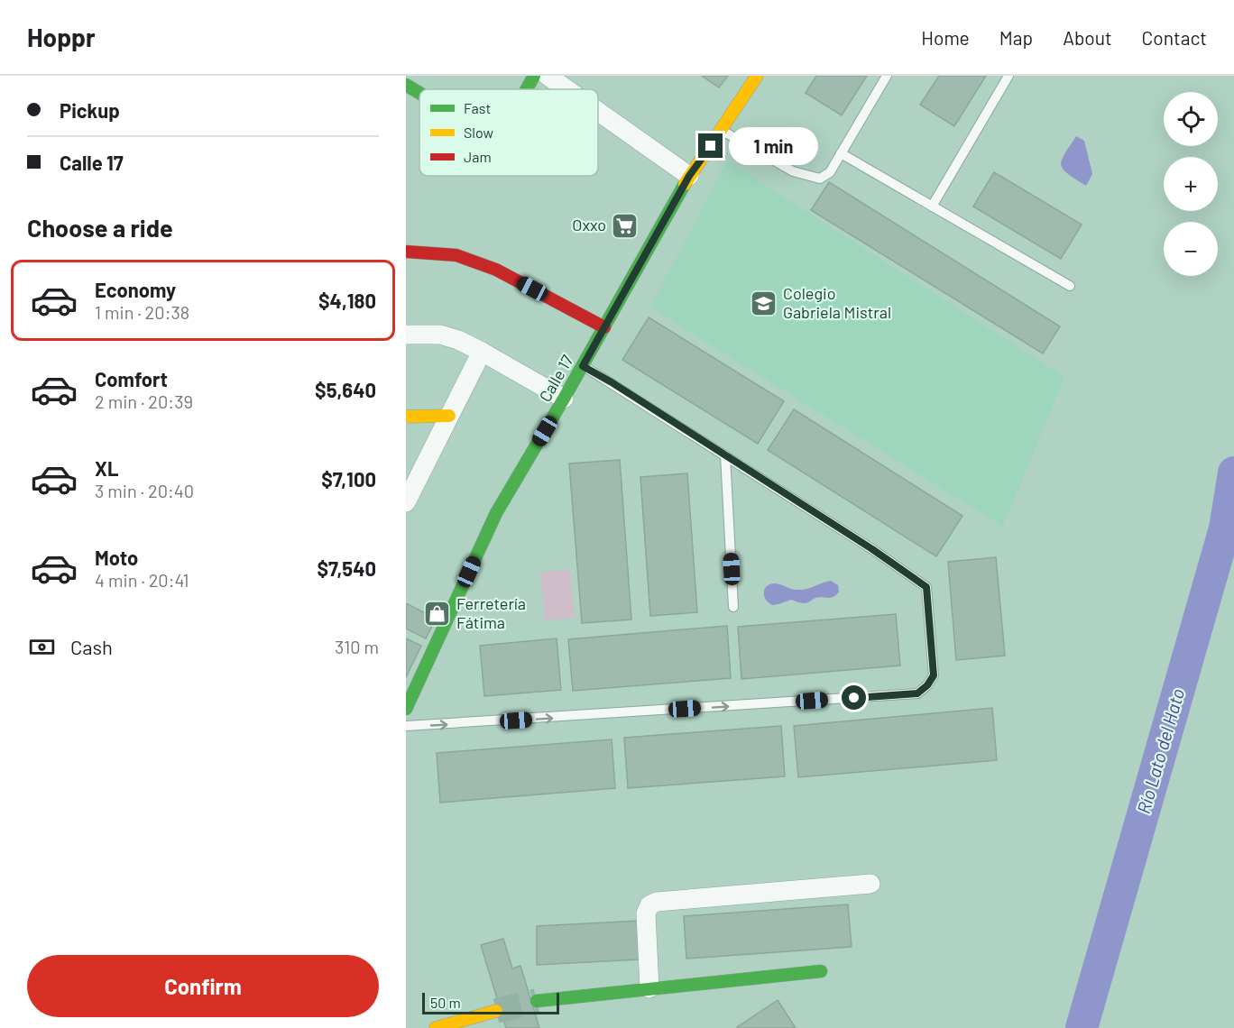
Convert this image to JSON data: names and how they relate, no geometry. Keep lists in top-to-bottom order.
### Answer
{
  "streets": {
    "street": ["Calle 17"]
  },
  "water": ["Río Lato del Hato"],
  "places": {
    "supermarket": ["Oxxo"],
    "school or university": ["Colegio Gabriela Mistral"],
    "shop": ["Ferretería Fátima"]
  },
  "legend": ["Fast", "Slow", "Jam"],
  "scale_bar": "50 m",
  "page": {
    "header": "Hoppr",
    "nav": [
      "Home",
      "Map",
      "About",
      "Contact"
    ],
    "banner": ["Pickup", "Calle 17"],
    "map_buttons": ["+", "−"],
    "bubble": "1 min",
    "heading": "Choose a ride",
    "list": [
      {
        "name": "Economy",
        "note": "1 min · 20:38",
        "value": "$4,180"
      },
      {
        "name": "Comfort",
        "note": "2 min · 20:39",
        "value": "$5,640"
      },
      {
        "name": "XL",
        "note": "3 min · 20:40",
        "value": "$7,100"
      },
      {
        "name": "Moto",
        "note": "4 min · 20:41",
        "value": "$7,540"
      }
    ],
    "pay": ["Cash", "310 m"],
    "buttons": "Confirm",
    "scale": "50 m"
  }
}
